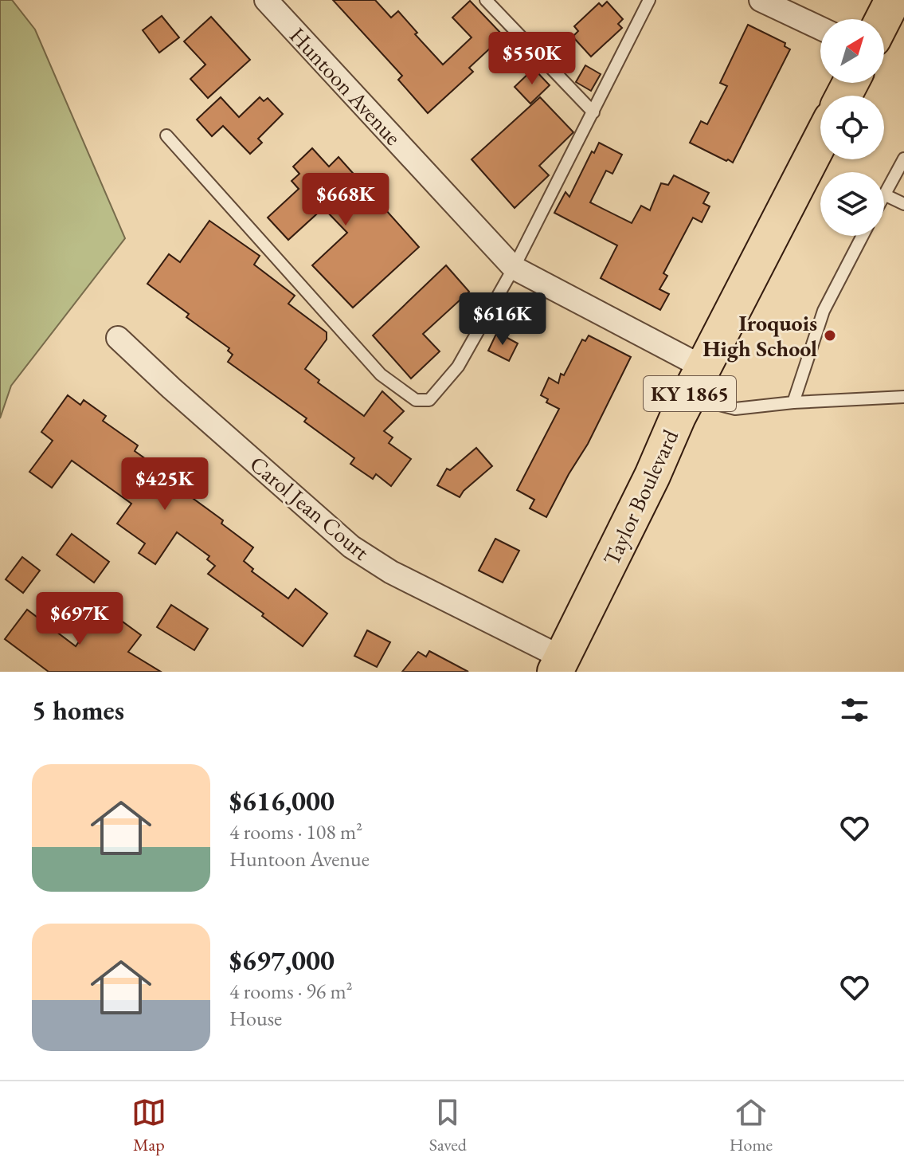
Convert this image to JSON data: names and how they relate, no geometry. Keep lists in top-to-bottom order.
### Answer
{
  "streets": {
    "main road": ["KY 1865", "Taylor Boulevard"],
    "street": ["Huntoon Avenue", "Carol Jean Court"]
  },
  "crossings": [
    ["Huntoon Avenue", "Taylor Boulevard"],
    ["Taylor Boulevard", "Carol Jean Court"]
  ],
  "places": ["Iroquois High School"],
  "north": "top right",
  "page": {
    "price": [
      "$550K",
      "$668K",
      "$616K",
      "$425K",
      "$697K"
    ],
    "heading": "5 homes",
    "list": [
      {
        "name": "$616,000",
        "note": "4 rooms · 108 m² · Huntoon Avenue"
      },
      {
        "name": "$697,000",
        "note": "4 rooms · 96 m² · House"
      }
    ],
    "tabs": ["Map", "Saved", "Home"]
  }
}
